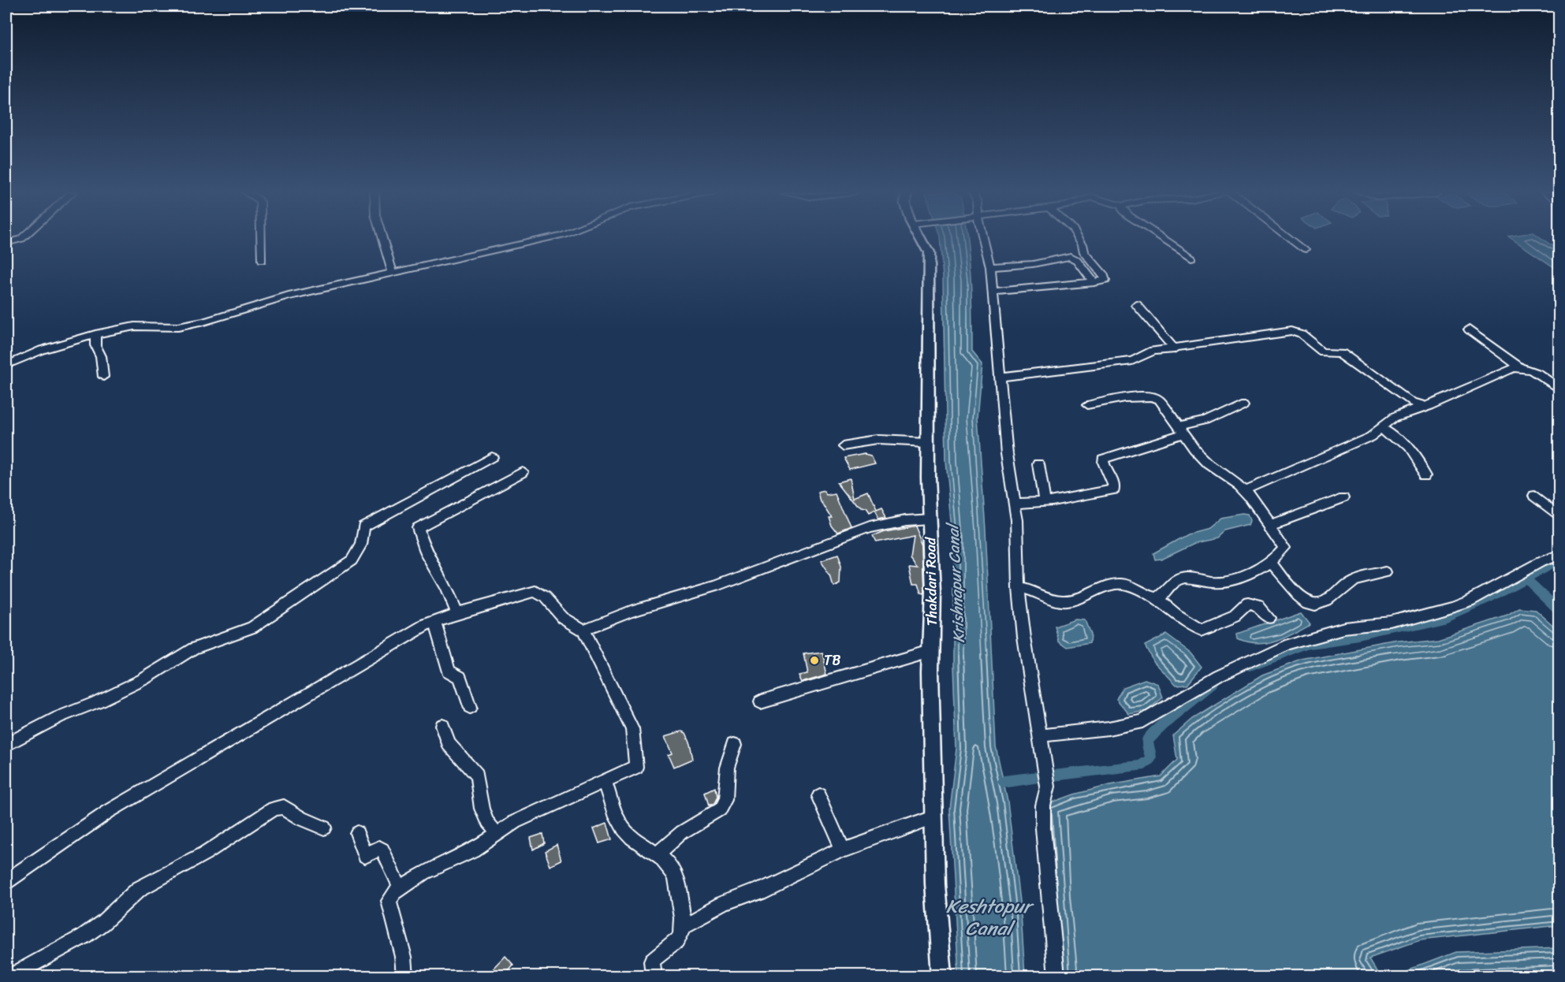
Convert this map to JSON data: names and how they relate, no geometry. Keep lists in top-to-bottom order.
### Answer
{
  "streets": {
    "street": ["Thakdari Road"]
  },
  "water": ["Krishnapur Canal", "Keshtopur Canal"],
  "places": ["TB"]
}
